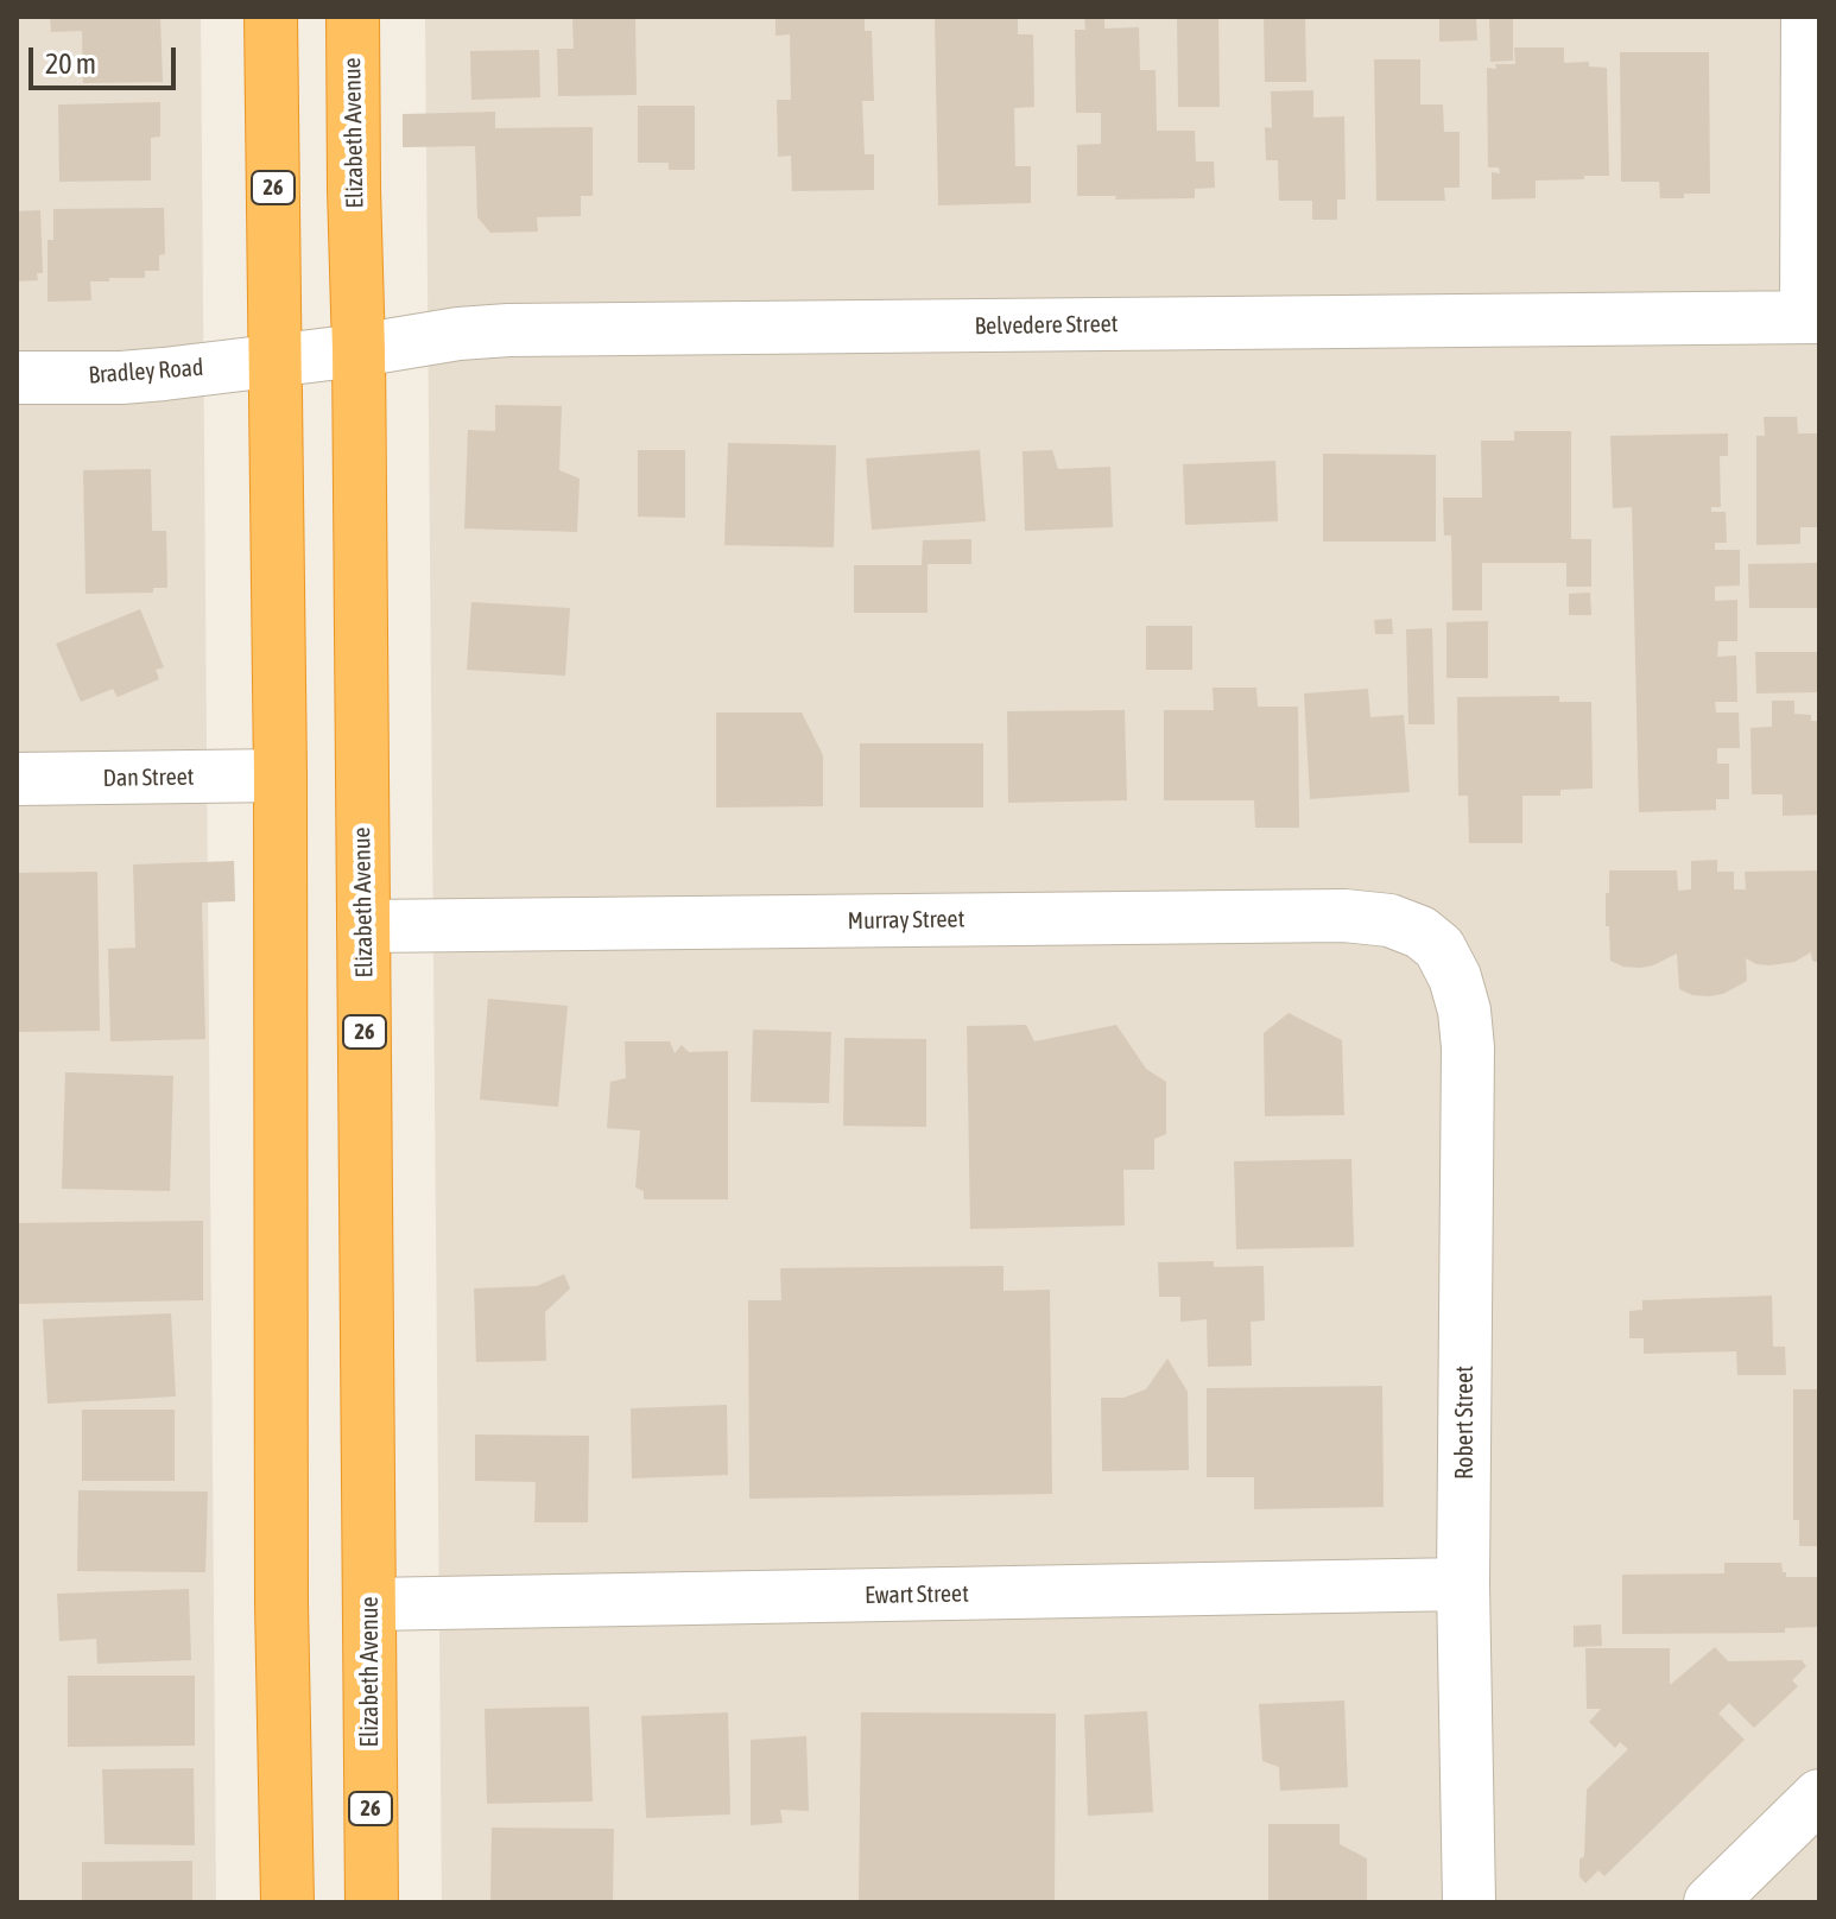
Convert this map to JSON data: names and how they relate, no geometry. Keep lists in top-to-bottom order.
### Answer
{
  "streets": {
    "highway": ["Elizabeth Avenue", "26"],
    "street": [
      "Belvedere Street",
      "Bradley Road",
      "Dan Street",
      "Murray Street",
      "Robert Street",
      "Ewart Street"
    ]
  },
  "crossings": [
    ["Elizabeth Avenue", "Belvedere Street"],
    ["Elizabeth Avenue", "Murray Street"],
    ["Elizabeth Avenue", "Ewart Street"],
    ["26", "Belvedere Street"],
    ["26", "Bradley Road"],
    ["26", "Dan Street"],
    ["Belvedere Street", "Bradley Road"],
    ["Murray Street", "Robert Street"],
    ["Robert Street", "Ewart Street"]
  ],
  "scale_bar": "20 m"
}
